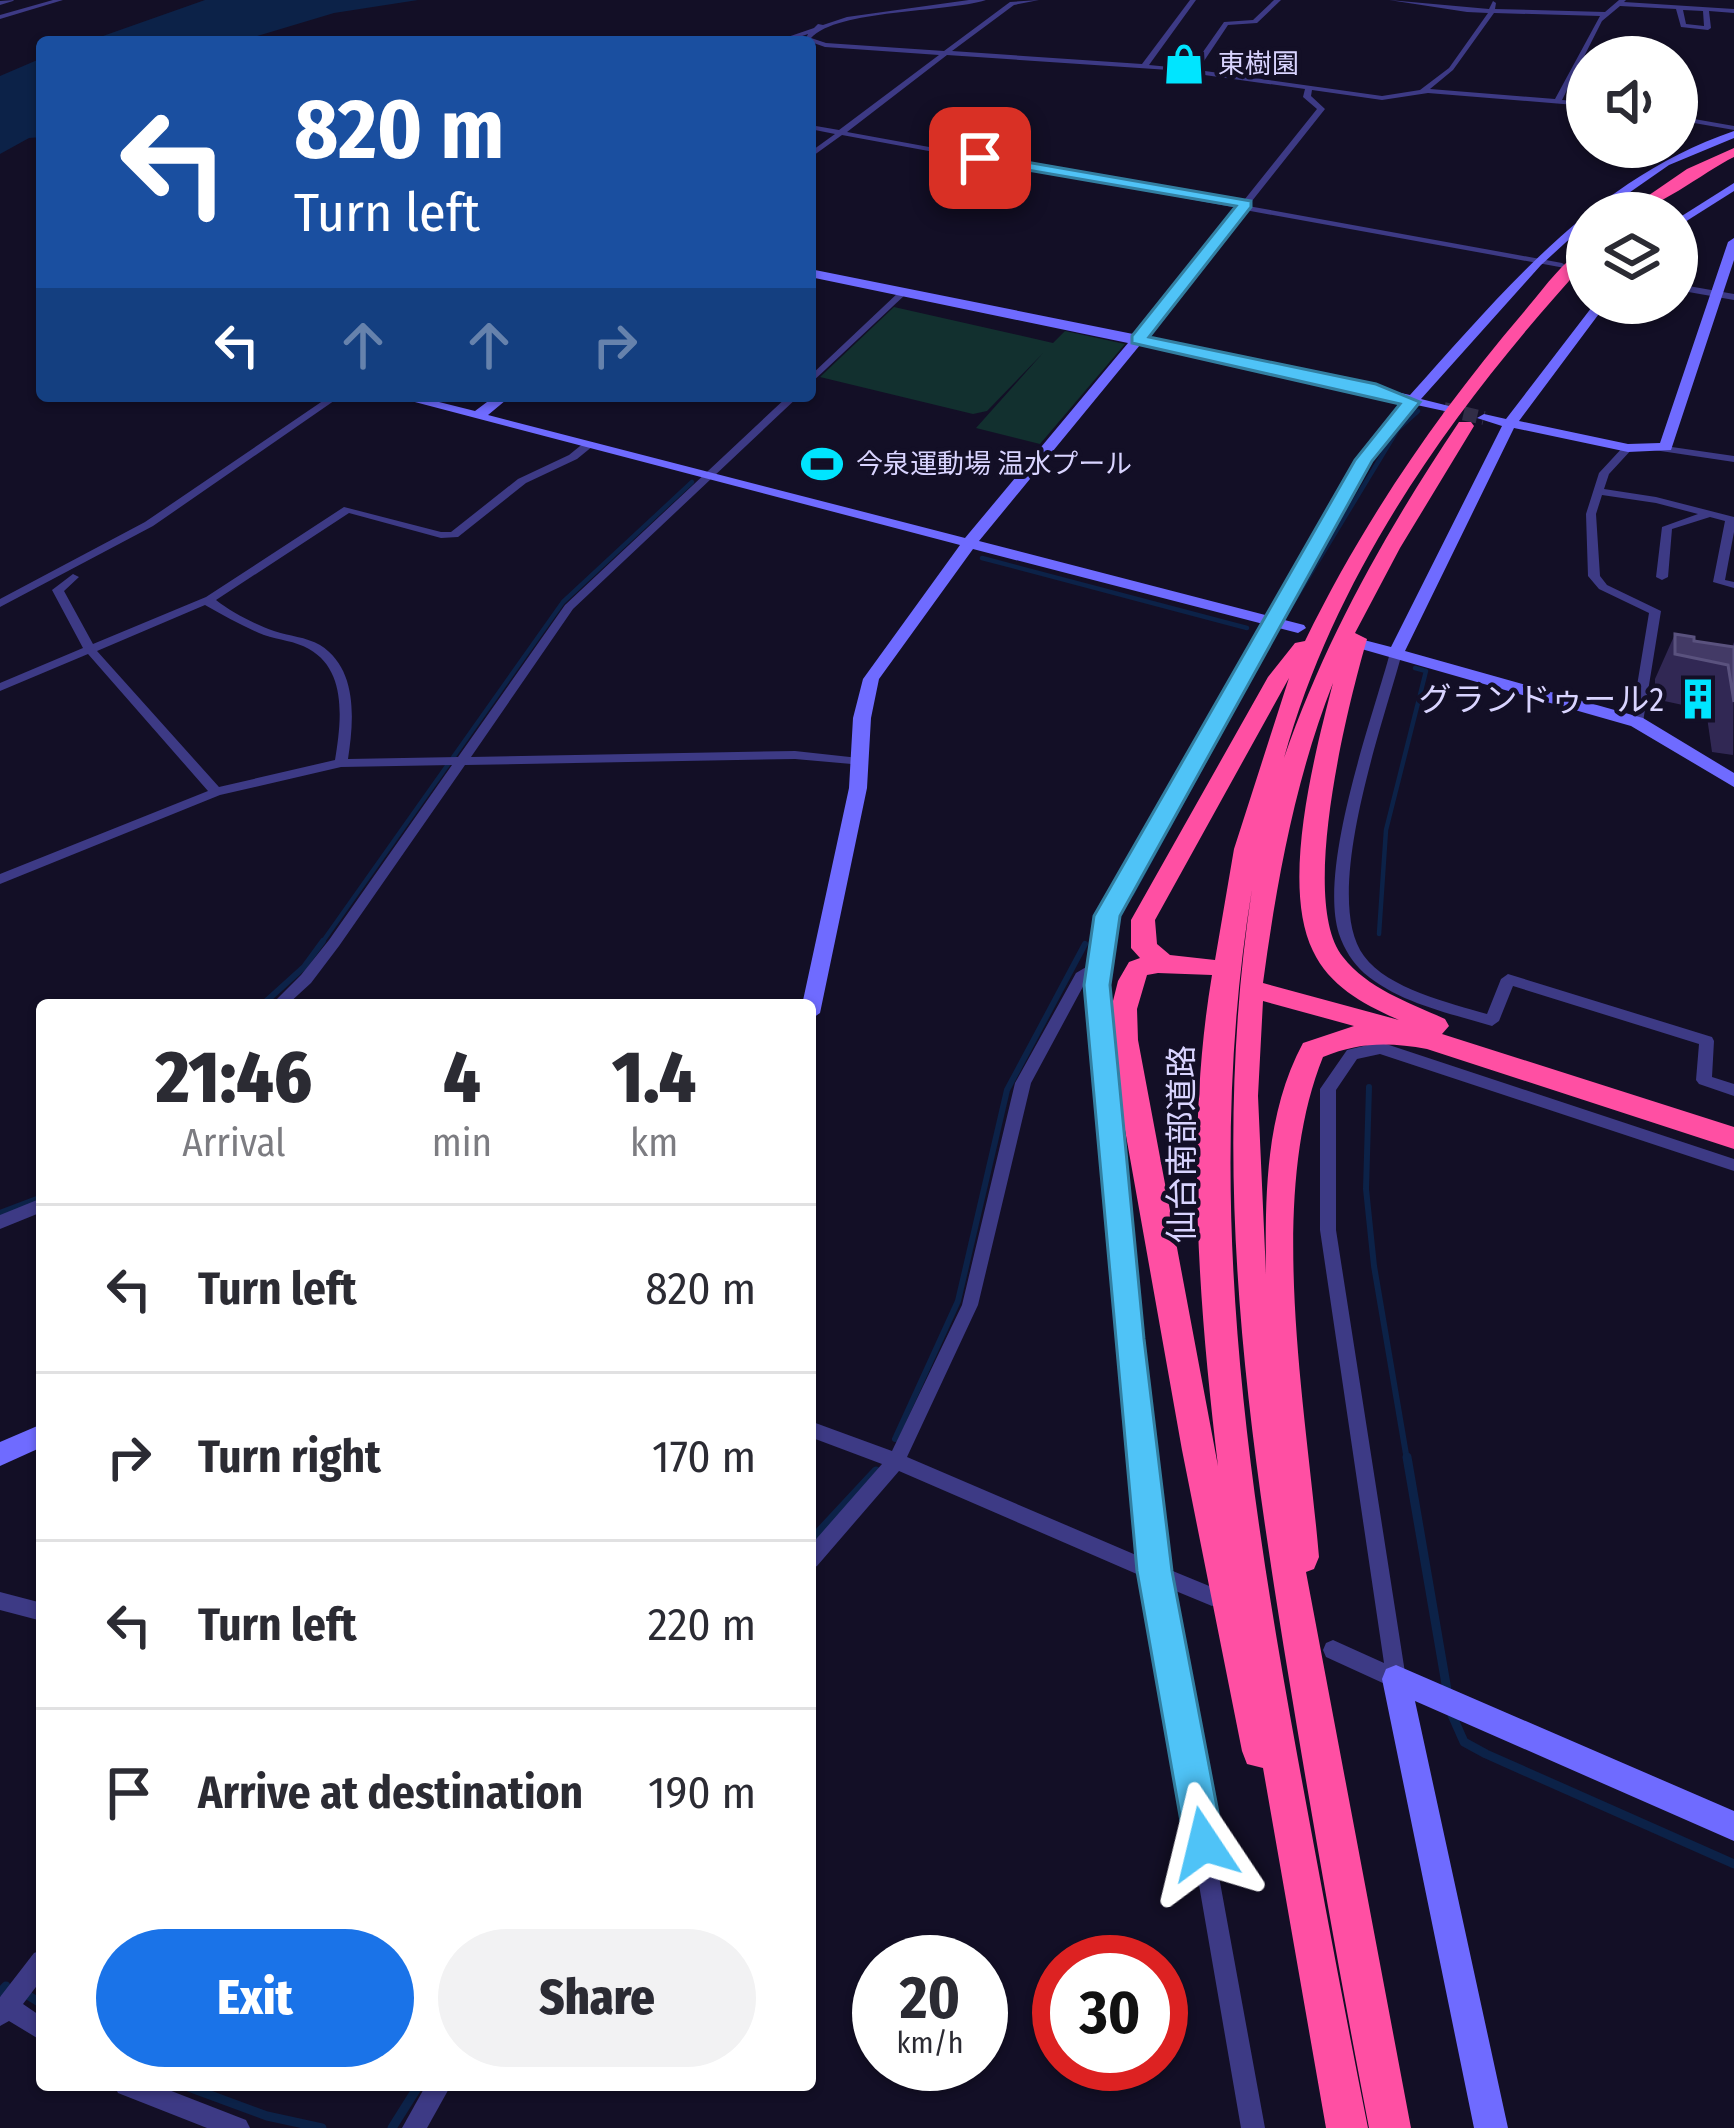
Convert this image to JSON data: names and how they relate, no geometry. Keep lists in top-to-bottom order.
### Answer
{
  "streets": {
    "highway": ["仙台南部道路"]
  },
  "places": {
    "shop": ["東樹園"],
    "sports": ["今泉運動場 温水プール"],
    "building": ["グランドゥール2"]
  },
  "page": {
    "turn": ["820 m", "Turn left"],
    "eta": [
      "21:46",
      "Arrival",
      "4",
      "min",
      "1.4",
      "km"
    ],
    "list": [
      {
        "name": "Turn left",
        "value": "820 m"
      },
      {
        "name": "Turn right",
        "value": "170 m"
      },
      {
        "name": "Turn left",
        "value": "220 m"
      },
      {
        "name": "Arrive at destination",
        "value": "190 m"
      }
    ],
    "buttons": ["Exit", "Share"],
    "speed": "20 km/h",
    "limit": "30"
  }
}
